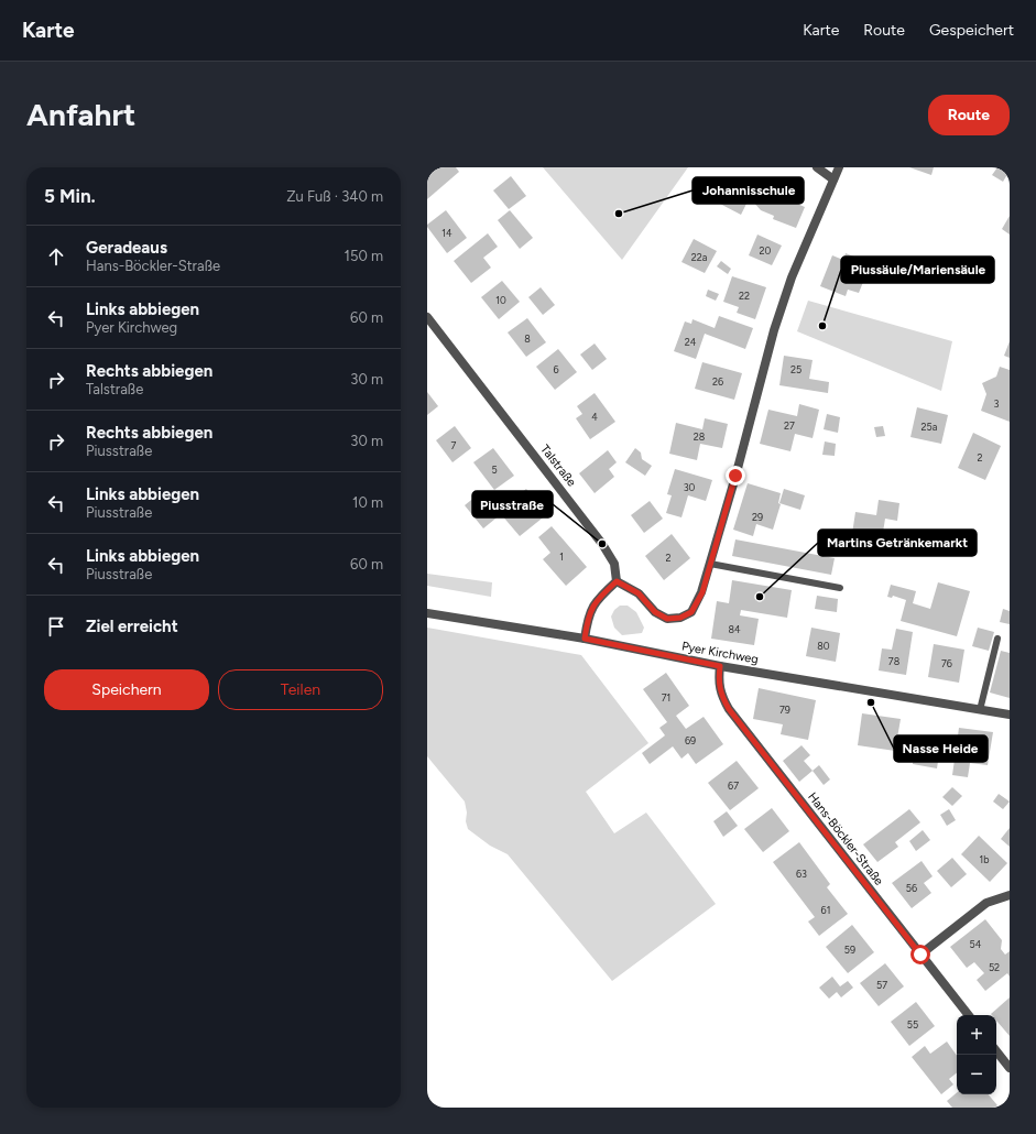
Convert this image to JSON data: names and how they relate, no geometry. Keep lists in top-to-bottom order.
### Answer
{
  "streets": {
    "street": ["Talstraße", "Pyer Kirchweg", "Hans-Böckler-Straße"]
  },
  "crossings": [
    ["Pyer Kirchweg", "Hans-Böckler-Straße"]
  ],
  "places": [
    "Johannisschule",
    "Piussäule/Mariensäule",
    "Piusstraße",
    "Martins Getränkemarkt",
    "Nasse Heide"
  ],
  "house_numbers": [
    "14",
    "20",
    "22a",
    "22",
    "10",
    "8",
    "24",
    "6",
    "25",
    "26",
    "3",
    "4",
    "27",
    "25a",
    "28",
    "7",
    "2",
    "5",
    "30",
    "29",
    "1",
    "2",
    "84",
    "80",
    "78",
    "76",
    "71",
    "79",
    "69",
    "67",
    "1b",
    "63",
    "56",
    "61",
    "54",
    "59",
    "52",
    "57",
    "55"
  ],
  "page": {
    "header": "Karte",
    "nav": ["Karte", "Route", "Gespeichert"],
    "buttons": [
      "Route",
      ["Speichern", "Teilen"]
    ],
    "title": "Anfahrt",
    "heading": ["5 Min.", "Zu Fuß · 340 m"],
    "list": [
      ["Geradeaus", "Hans-Böckler-Straße", "150 m"],
      ["Links abbiegen", "Pyer Kirchweg", "60 m"],
      ["Rechts abbiegen", "Talstraße", "30 m"],
      ["Rechts abbiegen", "Piusstraße", "30 m"],
      ["Links abbiegen", "Piusstraße", "10 m"],
      ["Links abbiegen", "Piusstraße", "60 m"],
      "Ziel erreicht"
    ],
    "map_buttons": ["+", "−"]
  }
}
